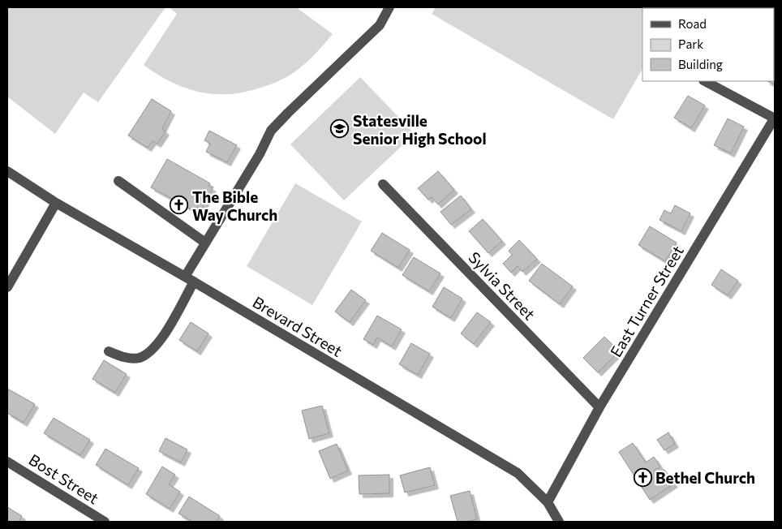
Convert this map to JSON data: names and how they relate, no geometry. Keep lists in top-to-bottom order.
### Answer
{
  "streets": {
    "street": [
      "Sylvia Street",
      "East Turner Street",
      "Brevard Street",
      "Bost Street"
    ]
  },
  "crossings": [
    ["Sylvia Street", "East Turner Street"],
    ["East Turner Street", "Brevard Street"]
  ],
  "places": {
    "school or university": ["Statesville Senior High School"],
    "church": ["The Bible Way Church", "Bethel Church"]
  },
  "legend": ["Road", "Park", "Building"]
}
